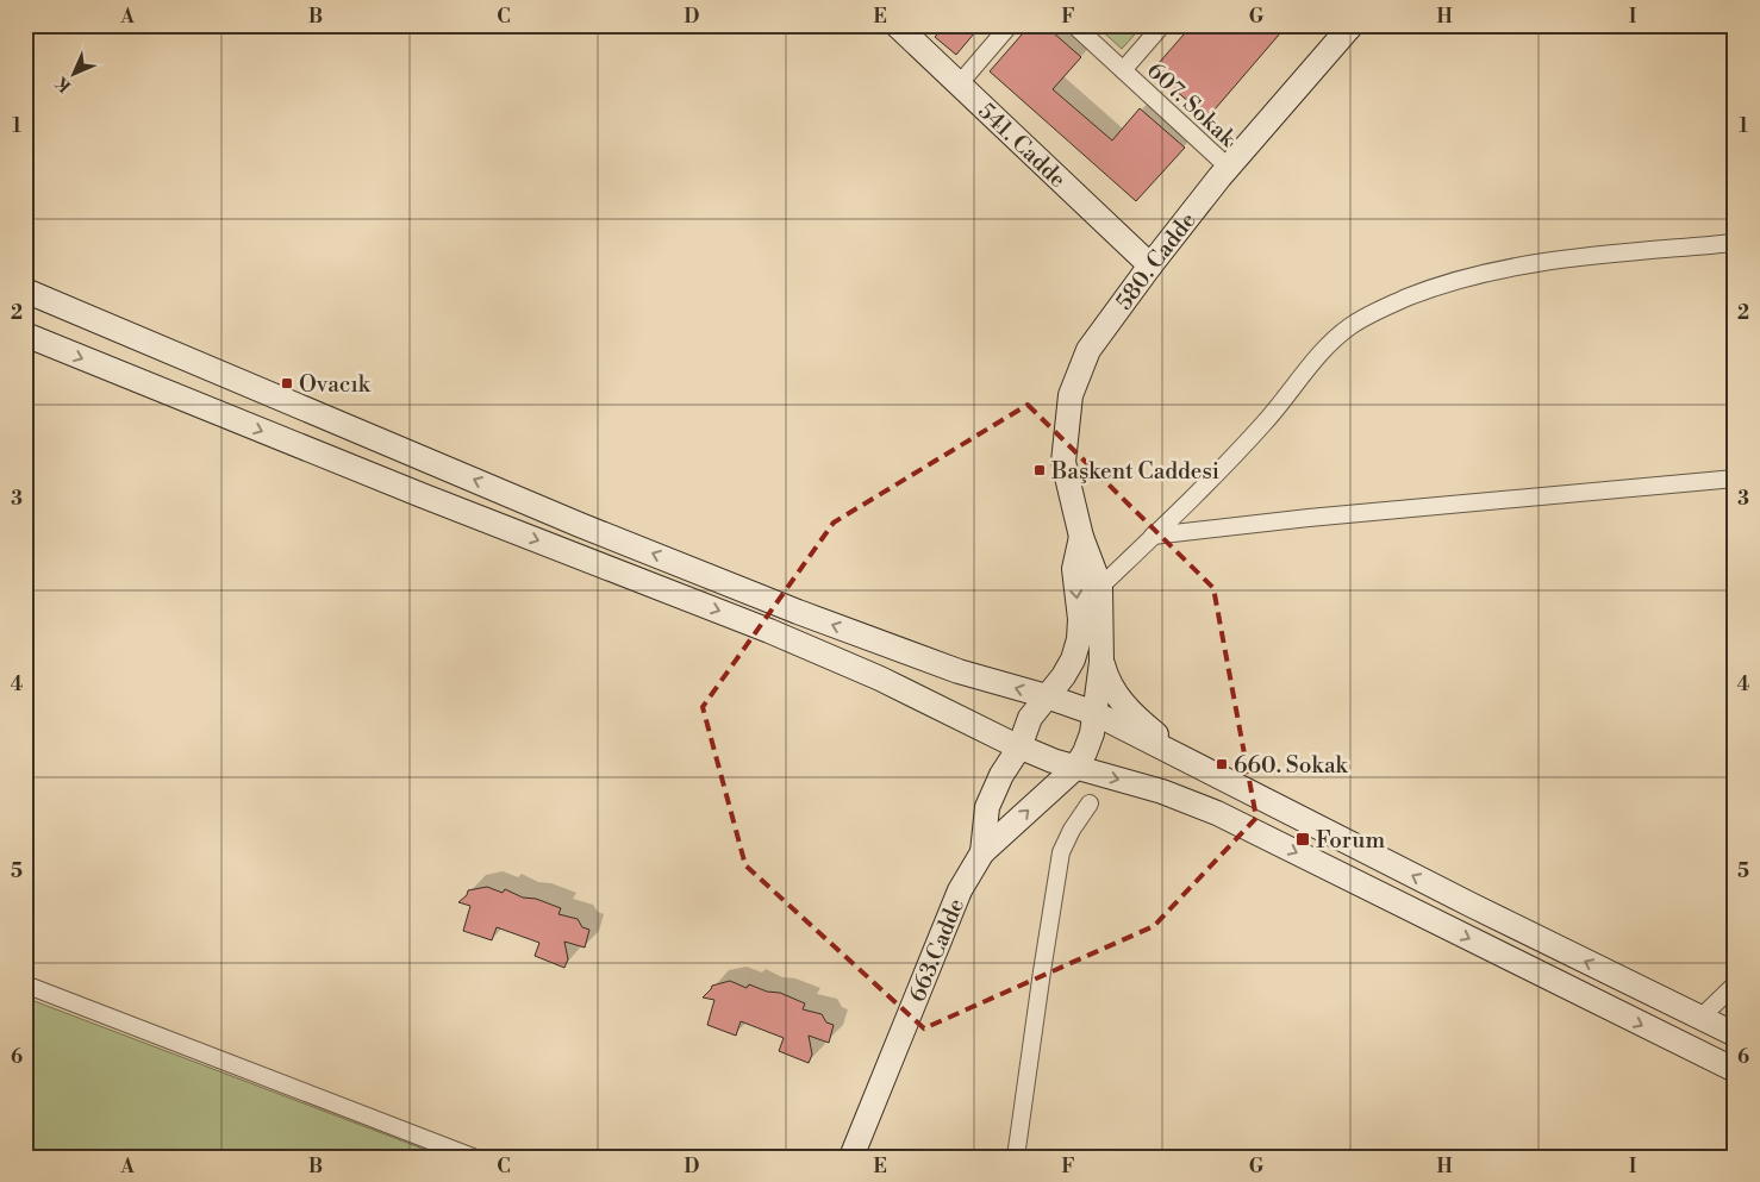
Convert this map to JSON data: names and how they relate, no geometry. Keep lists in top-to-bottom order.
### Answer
{
  "streets": {
    "main road": ["541. Cadde", "580. Cadde", "663.Cadde"],
    "street": ["607. Sokak"]
  },
  "crossings": [
    ["607. Sokak", "580. Cadde"],
    ["541. Cadde", "580. Cadde"],
    ["580. Cadde", "663.Cadde"]
  ],
  "places": {
    "transit": [
      "Ovacık",
      "Başkent Caddesi",
      "660. Sokak",
      "Forum"
    ]
  },
  "north": "bottom left",
  "grid": {
    "columns": [
      "A",
      "B",
      "C",
      "D",
      "E",
      "F",
      "G",
      "H",
      "I"
    ],
    "rows": [
      "1",
      "2",
      "3",
      "4",
      "5",
      "6"
    ]
  }
}
